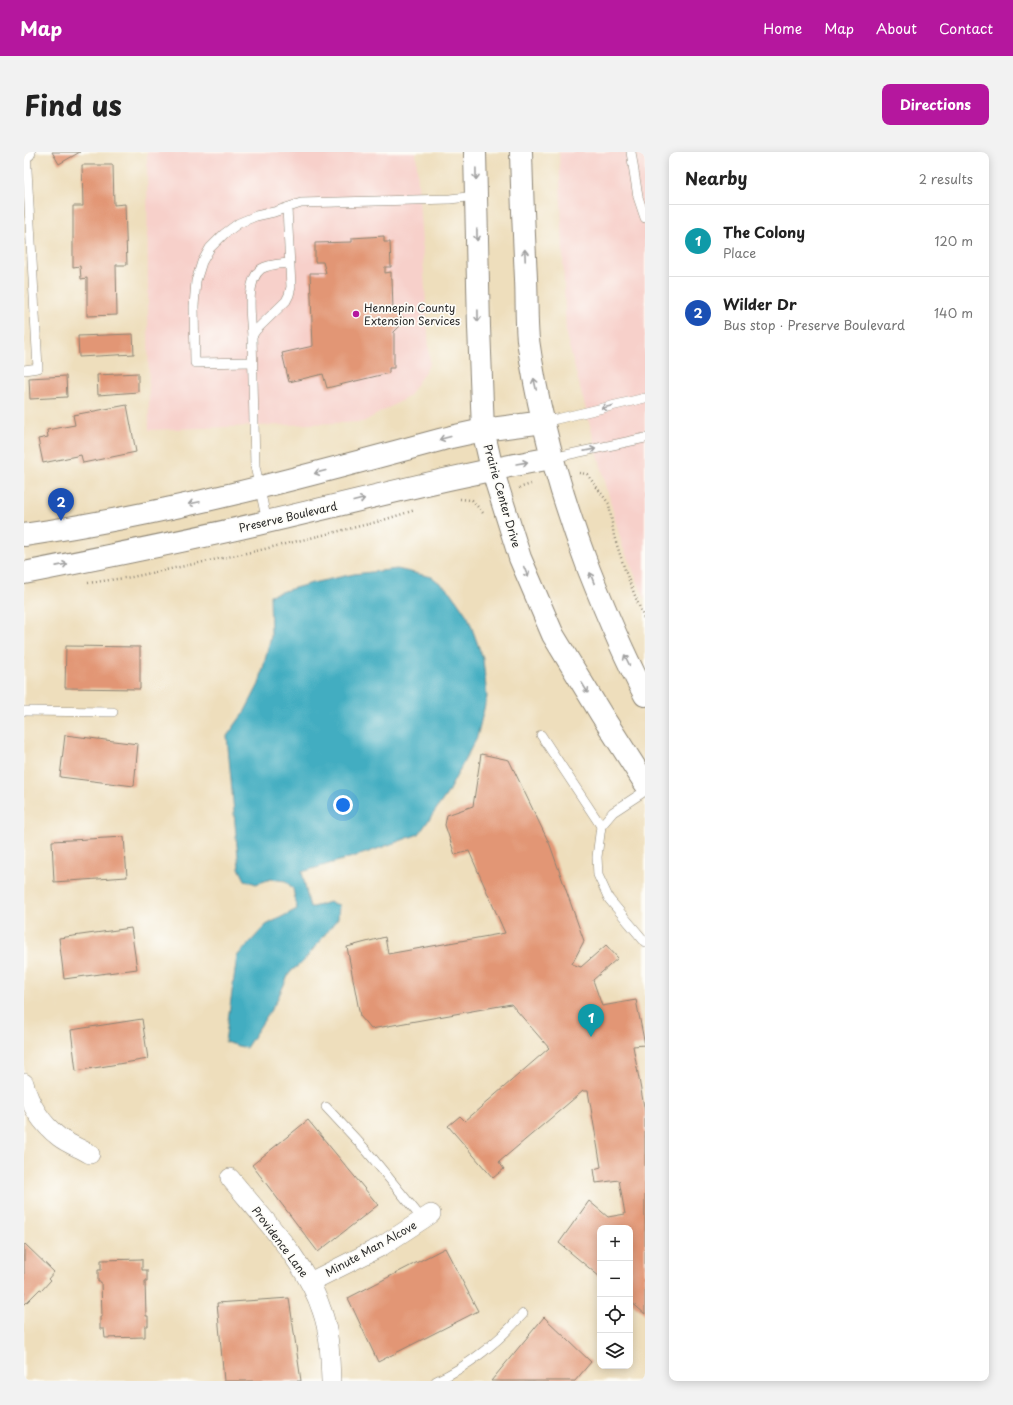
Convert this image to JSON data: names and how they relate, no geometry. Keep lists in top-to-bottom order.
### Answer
{
  "streets": {
    "main road": ["Prairie Center Drive", "Preserve Boulevard"],
    "street": ["Providence Lane", "Minute Man Alcove"]
  },
  "crossings": [
    ["Prairie Center Drive", "Preserve Boulevard"],
    ["Providence Lane", "Minute Man Alcove"]
  ],
  "places": ["Hennepin County Extension Services"],
  "page": {
    "header": "Map",
    "nav": [
      "Home",
      "Map",
      "About",
      "Contact"
    ],
    "title": "Find us",
    "buttons": "Directions",
    "heading": ["Nearby", "2 results"],
    "list": [
      {
        "mark": "1",
        "name": "The Colony",
        "note": "Place",
        "value": "120 m"
      },
      {
        "mark": "2",
        "name": "Wilder Dr",
        "note": "Bus stop · Preserve Boulevard",
        "value": "140 m"
      }
    ],
    "pins": ["2", "1"],
    "map_buttons": ["+", "−"]
  }
}
